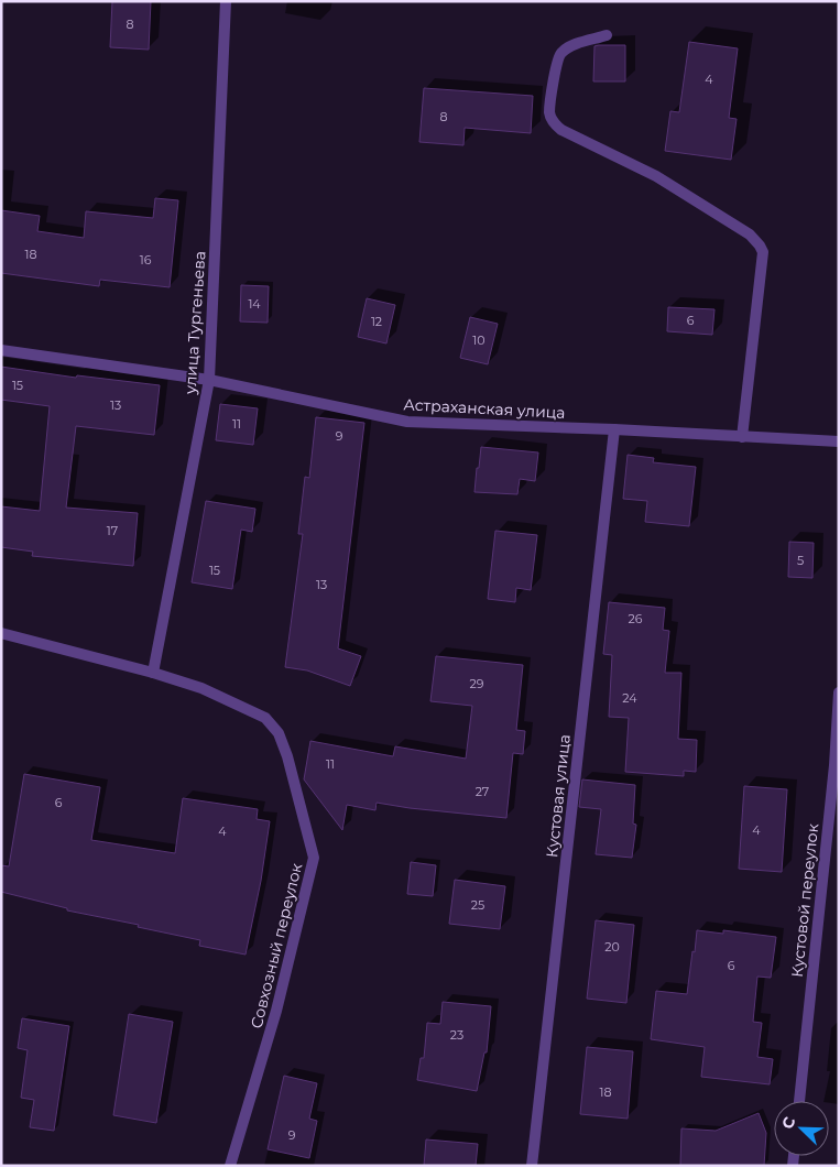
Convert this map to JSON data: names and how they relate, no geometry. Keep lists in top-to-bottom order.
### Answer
{
  "streets": {
    "street": [
      "улица Тургеньева",
      "Астраханская улица",
      "Кустовая улица",
      "Кустовой переулок",
      "Совхозный переулок"
    ]
  },
  "crossings": [
    ["улица Тургеньева", "Астраханская улица"],
    ["улица Тургеньева", "Совхозный переулок"],
    ["Астраханская улица", "Кустовая улица"]
  ],
  "house_numbers": [
    "8",
    "4",
    "8",
    "18",
    "16",
    "14",
    "6",
    "12",
    "10",
    "15",
    "13",
    "11",
    "9",
    "17",
    "5",
    "15",
    "13",
    "26",
    "29",
    "24",
    "11",
    "27",
    "6",
    "4",
    "4",
    "25",
    "20",
    "6",
    "23",
    "18",
    "9"
  ],
  "north": "top left"
}
